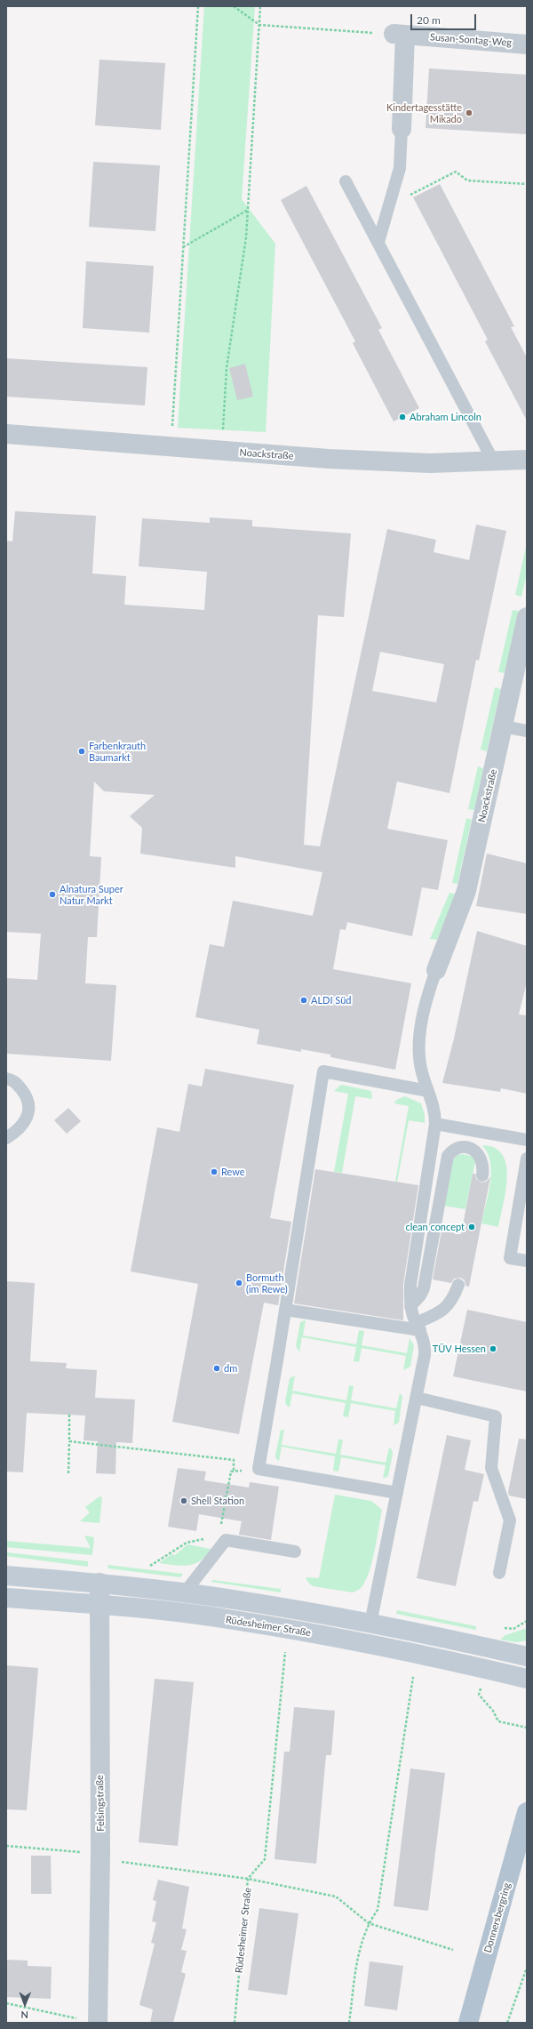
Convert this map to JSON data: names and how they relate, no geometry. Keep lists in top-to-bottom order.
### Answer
{
  "streets": {
    "main road": ["Rüdesheimer Straße", "Donnersbergring"],
    "street": ["Susan-Sontag-Weg", "Noackstraße", "Felsingstraße"]
  },
  "crossings": [
    ["Rüdesheimer Straße", "Felsingstraße"]
  ],
  "places": [
    "Kindertagesstätte Mikado",
    "Abraham Lincoln",
    "Farbenkrauth Baumarkt",
    "Alnatura Super Natur Markt",
    "ALDI Süd",
    "Rewe",
    "clean concept",
    "Bormuth (im Rewe)",
    "TÜV Hessen",
    "dm",
    "Shell Station"
  ],
  "scale_bar": "20 m",
  "north": "bottom"
}
